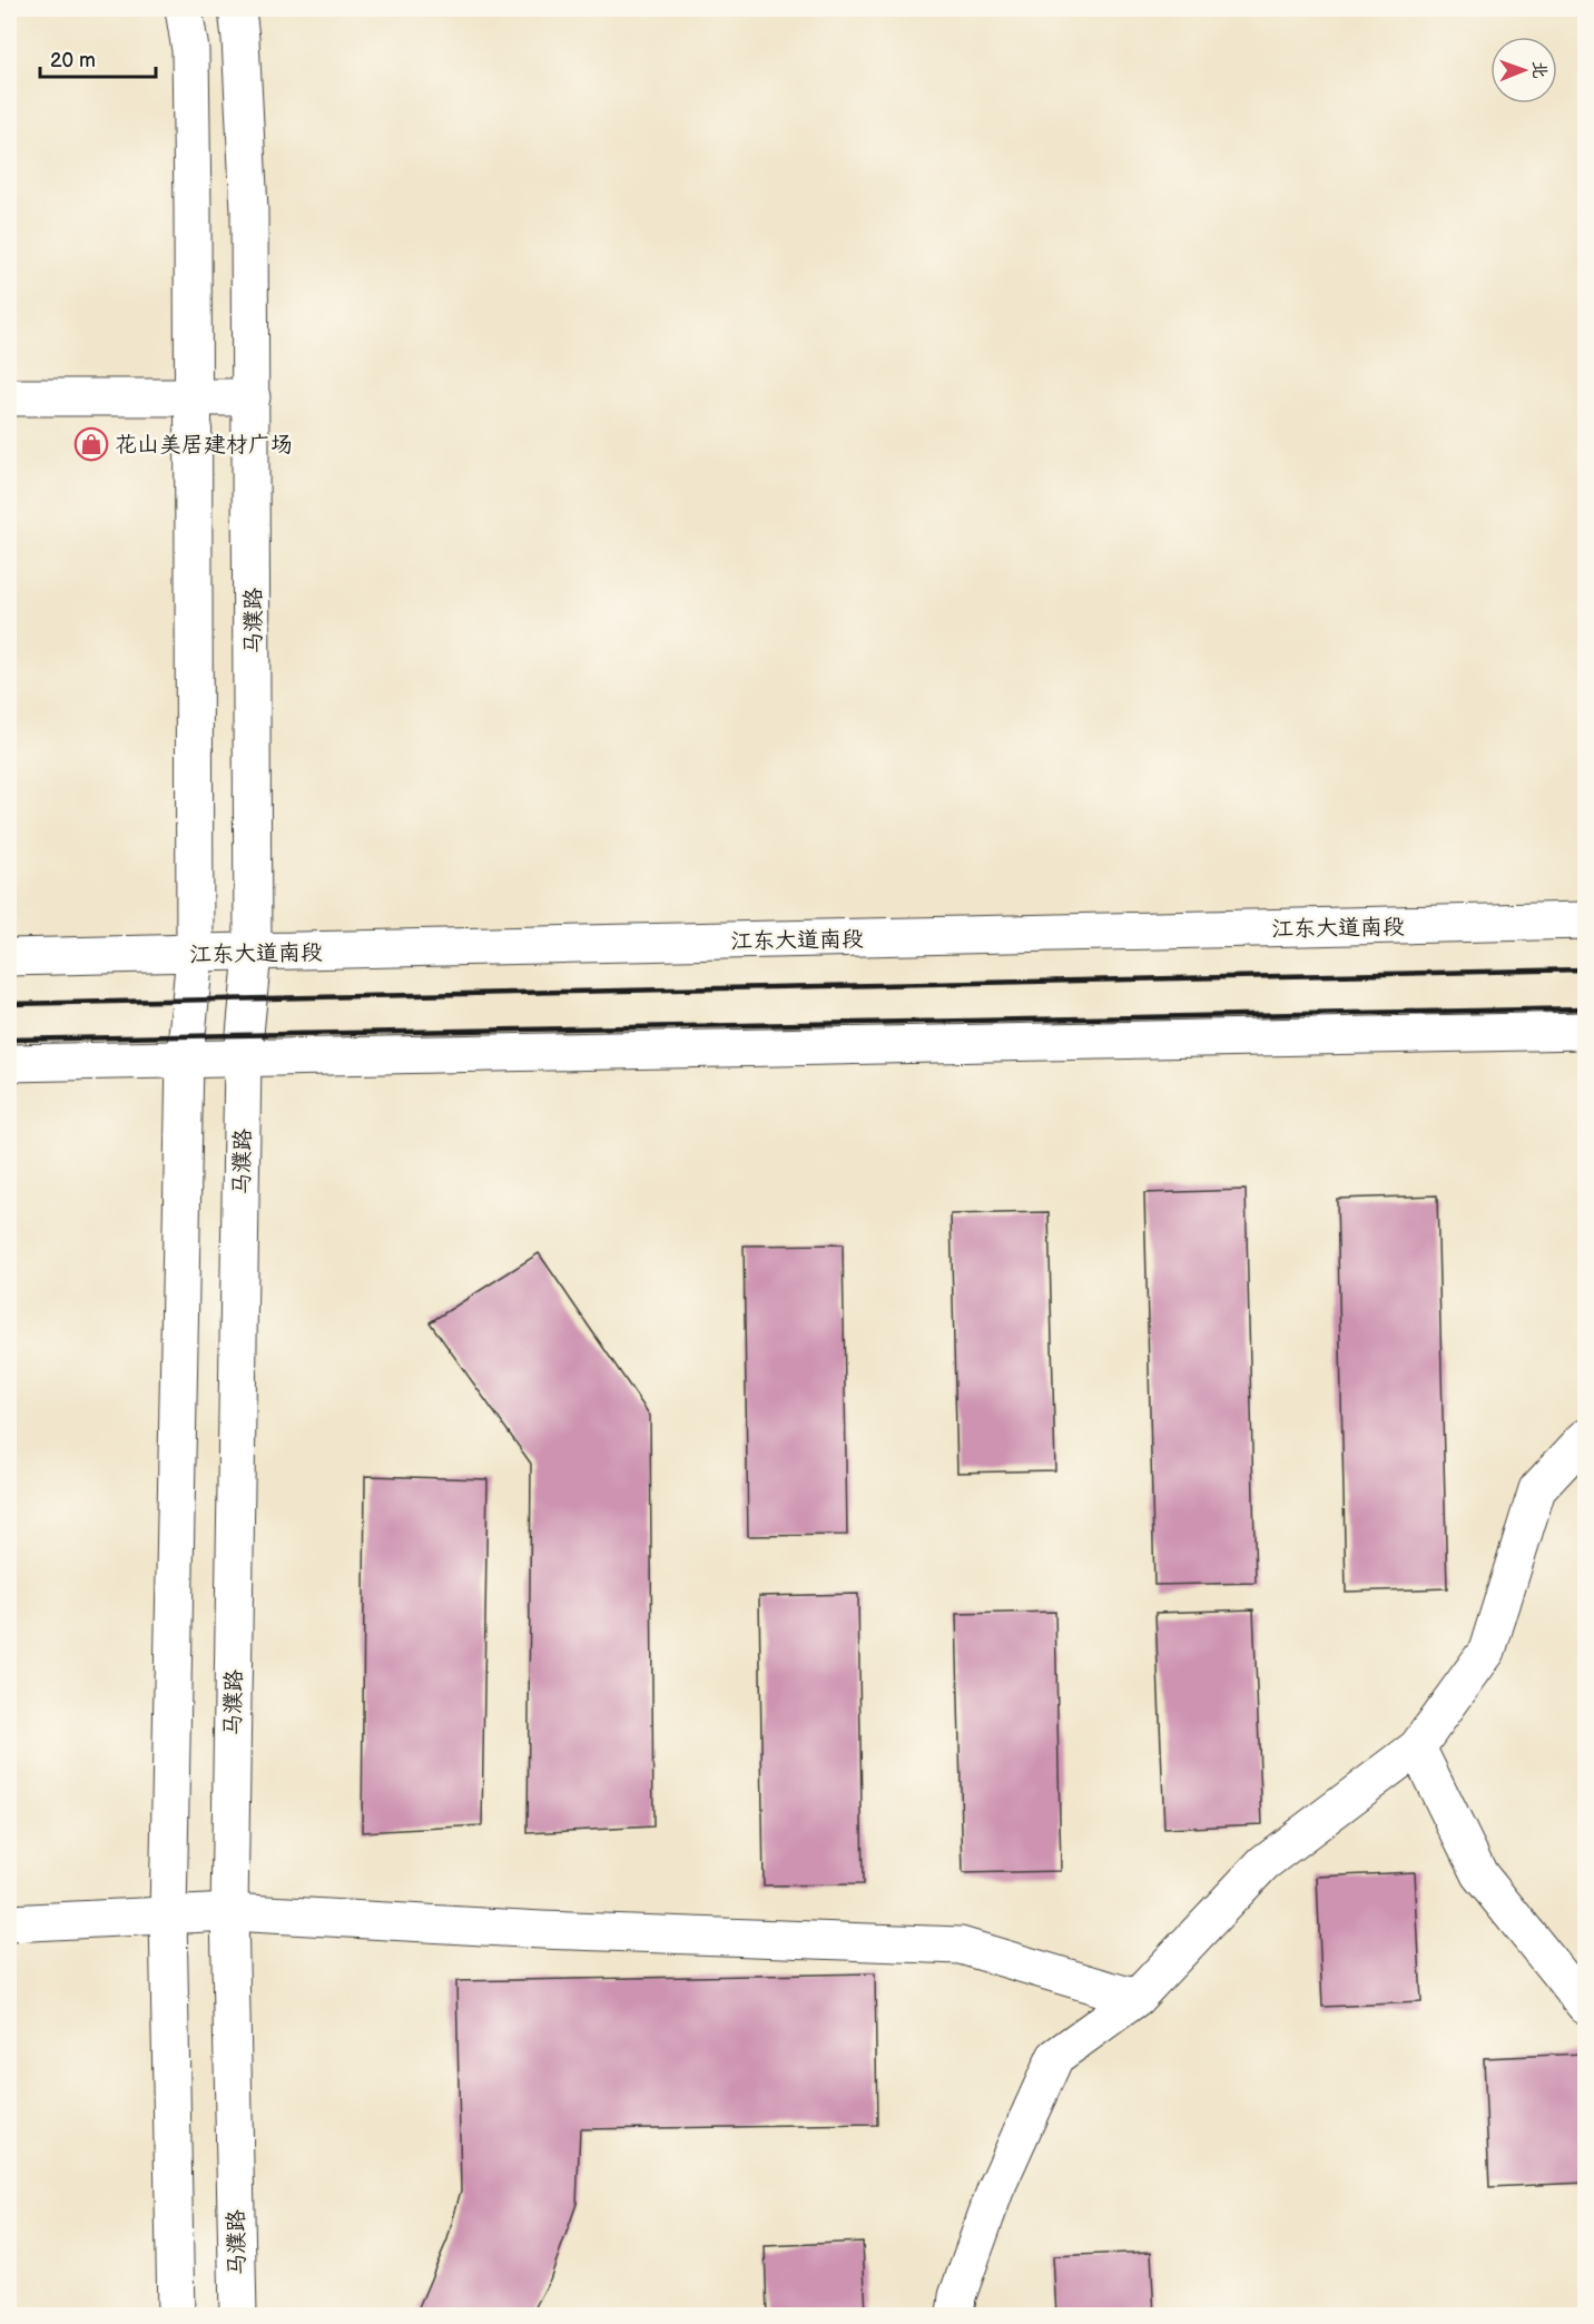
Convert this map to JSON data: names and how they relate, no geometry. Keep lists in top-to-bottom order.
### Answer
{
  "streets": {
    "main road": ["马濮路", "江东大道南段"]
  },
  "crossings": [
    ["马濮路", "江东大道南段"]
  ],
  "places": {
    "shop": ["花山美居建材广场"]
  },
  "scale_bar": "20 m",
  "north": "right"
}
